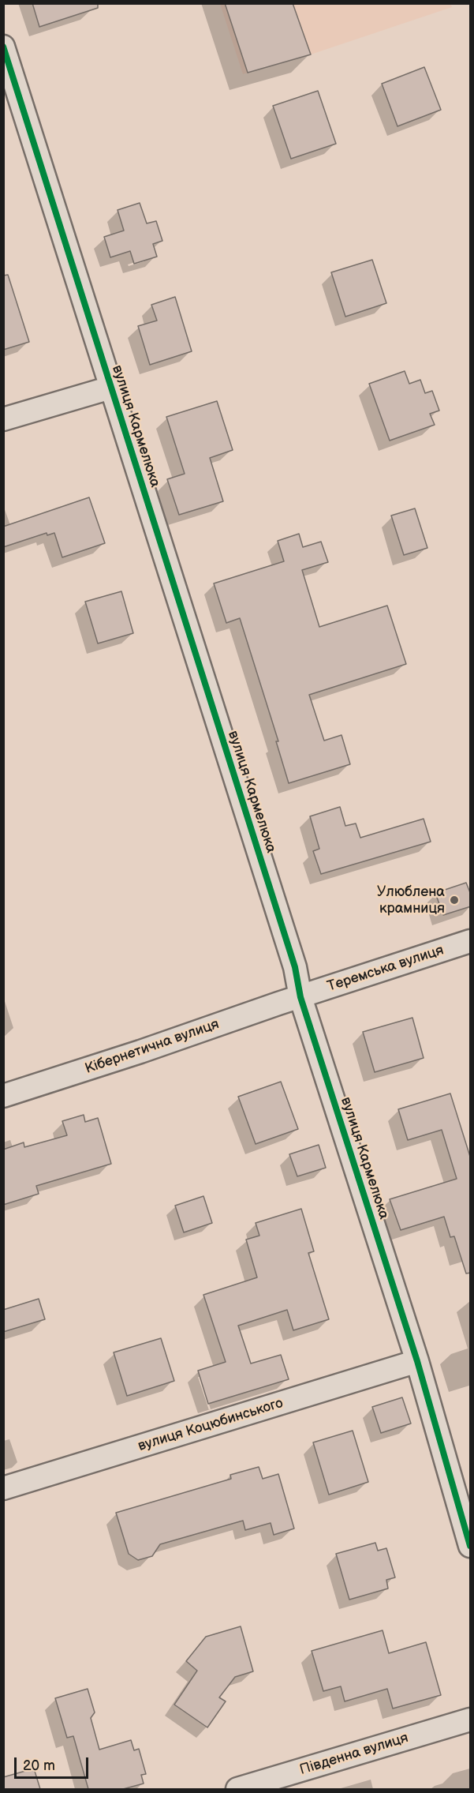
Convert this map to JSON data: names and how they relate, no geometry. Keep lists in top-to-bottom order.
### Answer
{
  "streets": {
    "street": [
      "вулиця Кармелюка",
      "Теремська вулиця",
      "Кібернетична вулиця",
      "вулиця Коцюбинського",
      "Південна вулиця"
    ]
  },
  "crossings": [
    ["вулиця Кармелюка", "Теремська вулиця"],
    ["вулиця Кармелюка", "Кібернетична вулиця"],
    ["вулиця Кармелюка", "вулиця Коцюбинського"],
    ["Теремська вулиця", "Кібернетична вулиця"]
  ],
  "places": ["Улюблена крамниця"],
  "scale_bar": "20 m"
}
